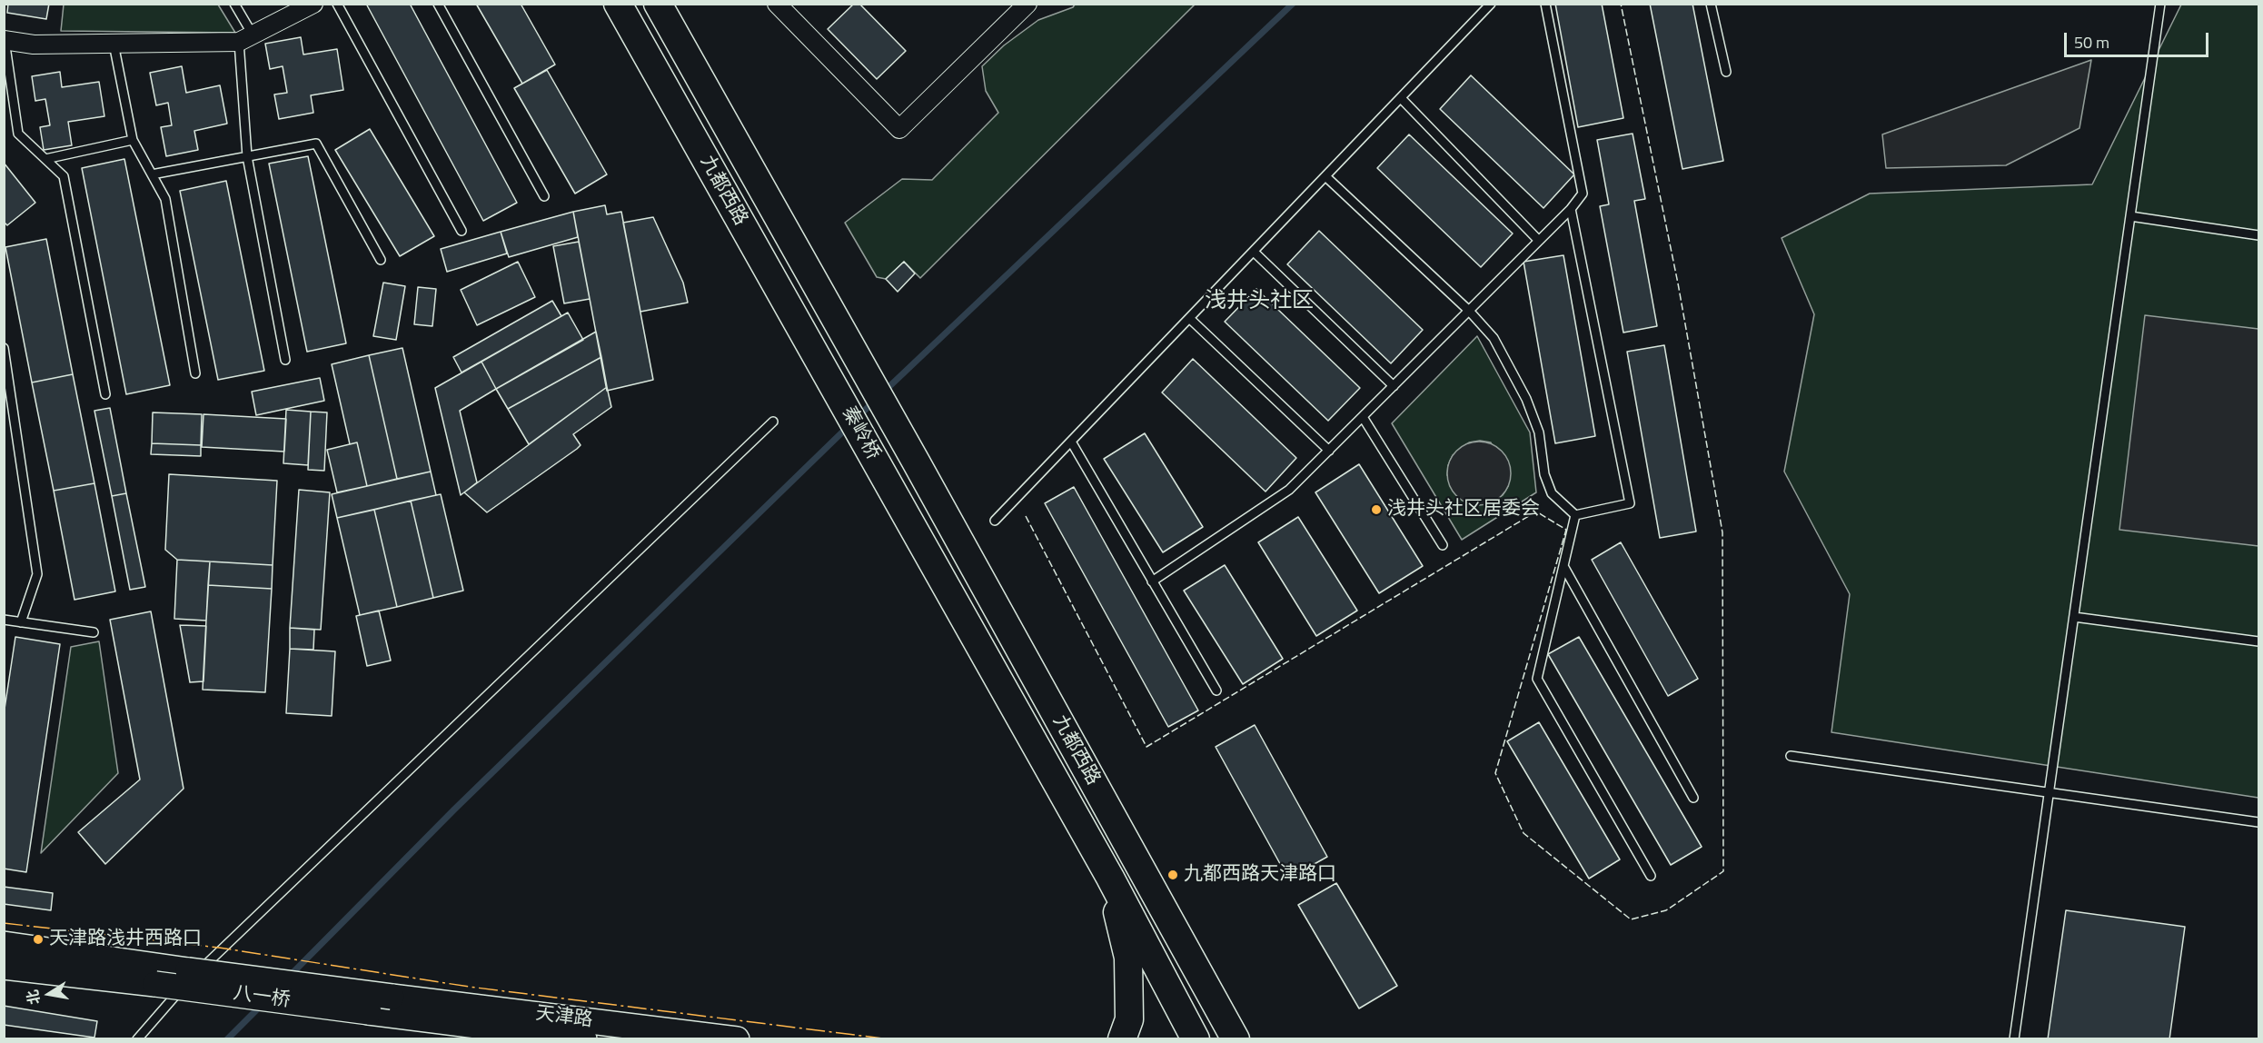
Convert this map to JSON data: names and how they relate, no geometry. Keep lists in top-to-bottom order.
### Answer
{
  "streets": {
    "main road": [
      "九都西路",
      "秦岭桥",
      "八一桥",
      "天津路"
    ]
  },
  "crossings": [
    ["九都西路", "秦岭桥"],
    ["八一桥", "天津路"]
  ],
  "districts": ["浅井头社区"],
  "places": ["浅井头社区居委会", "九都西路天津路口", "天津路浅井西路口"],
  "scale_bar": "50 m",
  "north": "left"
}
